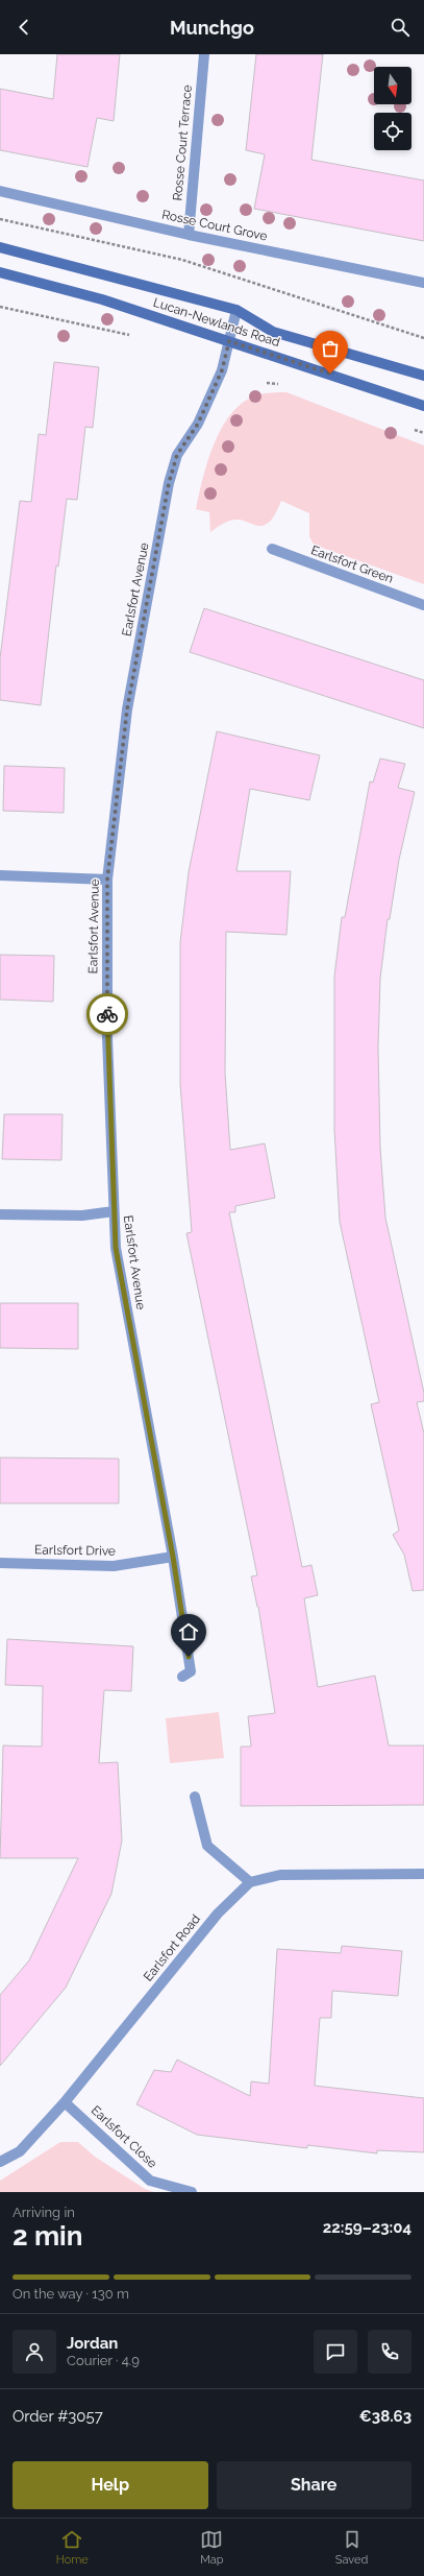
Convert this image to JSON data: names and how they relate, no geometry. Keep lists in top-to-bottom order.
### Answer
{
  "streets": {
    "street": [
      "Rosse Court Terrace",
      "Rosse Court Grove",
      "Lucan-Newlands Road",
      "Earlsfort Green",
      "Earlsfort Avenue",
      "Earlsfort Drive",
      "Earlsfort Road",
      "Earlsfort Close"
    ]
  },
  "crossings": [
    ["Rosse Court Terrace", "Rosse Court Grove"],
    ["Lucan-Newlands Road", "Earlsfort Avenue"],
    ["Earlsfort Avenue", "Earlsfort Drive"],
    ["Earlsfort Road", "Earlsfort Close"]
  ],
  "north": "bottom",
  "page": {
    "header": "Munchgo",
    "heading": ["2 min", "Arriving in", "22:59–23:04"],
    "panel": [
      "Jordan",
      "Courier · 4.9",
      "Order #3057",
      "€38.63"
    ],
    "bar": "On the way · 130 m",
    "buttons": ["Help", "Share"],
    "tabs": ["Home", "Map", "Saved"]
  }
}
